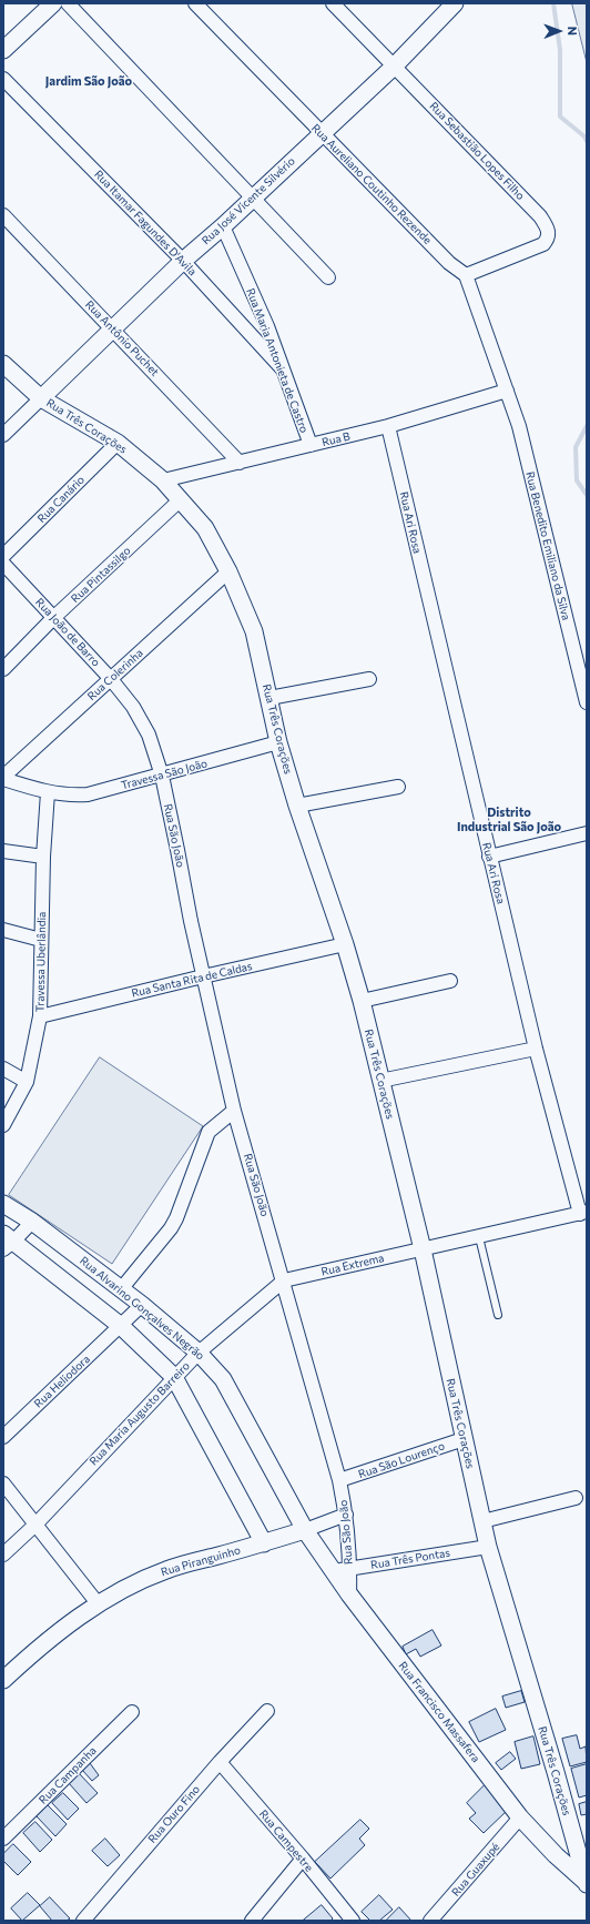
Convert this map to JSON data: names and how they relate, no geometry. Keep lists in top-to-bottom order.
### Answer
{
  "streets": {
    "street": [
      "Rua Sebastião Lopes Filho",
      "Rua Aureliano Coutinho Rezende",
      "Rua José Vicente Silvério",
      "Rua Itamar Fagundes D'Avila",
      "Rua Antônio Puchet",
      "Rua Maria Antonieta de Castro",
      "Rua Três Corações",
      "Rua B",
      "Rua Canário",
      "Rua Ari Rosa",
      "Rua Benedito Emiliano da Silva",
      "Rua Pintassilgo",
      "Rua João de Barro",
      "Rua Colerinha",
      "Travessa São João",
      "Rua São João",
      "Travessa Uberlândia",
      "Rua Santa Rita de Caldas",
      "Rua Extrema",
      "Rua Alvarino Gonçalves Negrão",
      "Rua Heliodora",
      "Rua Maria Augusto Barreiro",
      "Rua São Lourenço",
      "Rua Três Pontas",
      "Rua Piranguinho",
      "Rua Francisco Massafera",
      "Rua Campanha",
      "Rua Ouro Fino",
      "Rua Campestre",
      "Rua Guaxupé"
    ]
  },
  "crossings": [
    ["Rua Sebastião Lopes Filho", "Rua Aureliano Coutinho Rezende"],
    ["Rua Sebastião Lopes Filho", "Rua José Vicente Silvério"],
    ["Rua Aureliano Coutinho Rezende", "Rua José Vicente Silvério"],
    ["Rua José Vicente Silvério", "Rua Itamar Fagundes D'Avila"],
    ["Rua José Vicente Silvério", "Rua Antônio Puchet"],
    ["Rua José Vicente Silvério", "Rua Maria Antonieta de Castro"],
    ["Rua José Vicente Silvério", "Rua Três Corações"],
    ["Rua Itamar Fagundes D'Avila", "Rua Maria Antonieta de Castro"],
    ["Rua Antônio Puchet", "Rua B"],
    ["Rua Maria Antonieta de Castro", "Rua B"],
    ["Rua Três Corações", "Rua B"],
    ["Rua Três Corações", "Rua Canário"],
    ["Rua Três Corações", "Rua Pintassilgo"],
    ["Rua Três Corações", "Rua Colerinha"],
    ["Rua Três Corações", "Travessa São João"],
    ["Rua Três Corações", "Rua Santa Rita de Caldas"],
    ["Rua Três Corações", "Rua Extrema"],
    ["Rua Três Corações", "Rua São Lourenço"],
    ["Rua Três Corações", "Rua Três Pontas"],
    ["Rua Três Corações", "Rua Francisco Massafera"],
    ["Rua B", "Rua Ari Rosa"],
    ["Rua B", "Rua Benedito Emiliano da Silva"],
    ["Rua Ari Rosa", "Rua Extrema"],
    ["Rua Pintassilgo", "Rua João de Barro"],
    ["Rua João de Barro", "Rua Colerinha"],
    ["Rua João de Barro", "Travessa São João"],
    ["Rua João de Barro", "Rua São João"],
    ["Rua Colerinha", "Travessa São João"],
    ["Travessa São João", "Rua São João"],
    ["Travessa São João", "Travessa Uberlândia"],
    ["Rua São João", "Rua Santa Rita de Caldas"],
    ["Rua São João", "Rua Extrema"],
    ["Rua São João", "Rua Maria Augusto Barreiro"],
    ["Rua São João", "Rua São Lourenço"],
    ["Rua São João", "Rua Três Pontas"],
    ["Rua São João", "Rua Piranguinho"],
    ["Rua São João", "Rua Francisco Massafera"],
    ["Travessa Uberlândia", "Rua Santa Rita de Caldas"],
    ["Rua Extrema", "Rua Maria Augusto Barreiro"],
    ["Rua Alvarino Gonçalves Negrão", "Rua Heliodora"],
    ["Rua Alvarino Gonçalves Negrão", "Rua Maria Augusto Barreiro"],
    ["Rua Alvarino Gonçalves Negrão", "Rua Piranguinho"],
    ["Rua Alvarino Gonçalves Negrão", "Rua Francisco Massafera"],
    ["Rua Três Pontas", "Rua Francisco Massafera"],
    ["Rua Piranguinho", "Rua Francisco Massafera"],
    ["Rua Francisco Massafera", "Rua Guaxupé"],
    ["Rua Ouro Fino", "Rua Campestre"]
  ],
  "districts": ["Jardim São João", "Distrito Industrial São João"],
  "north": "right"
}
